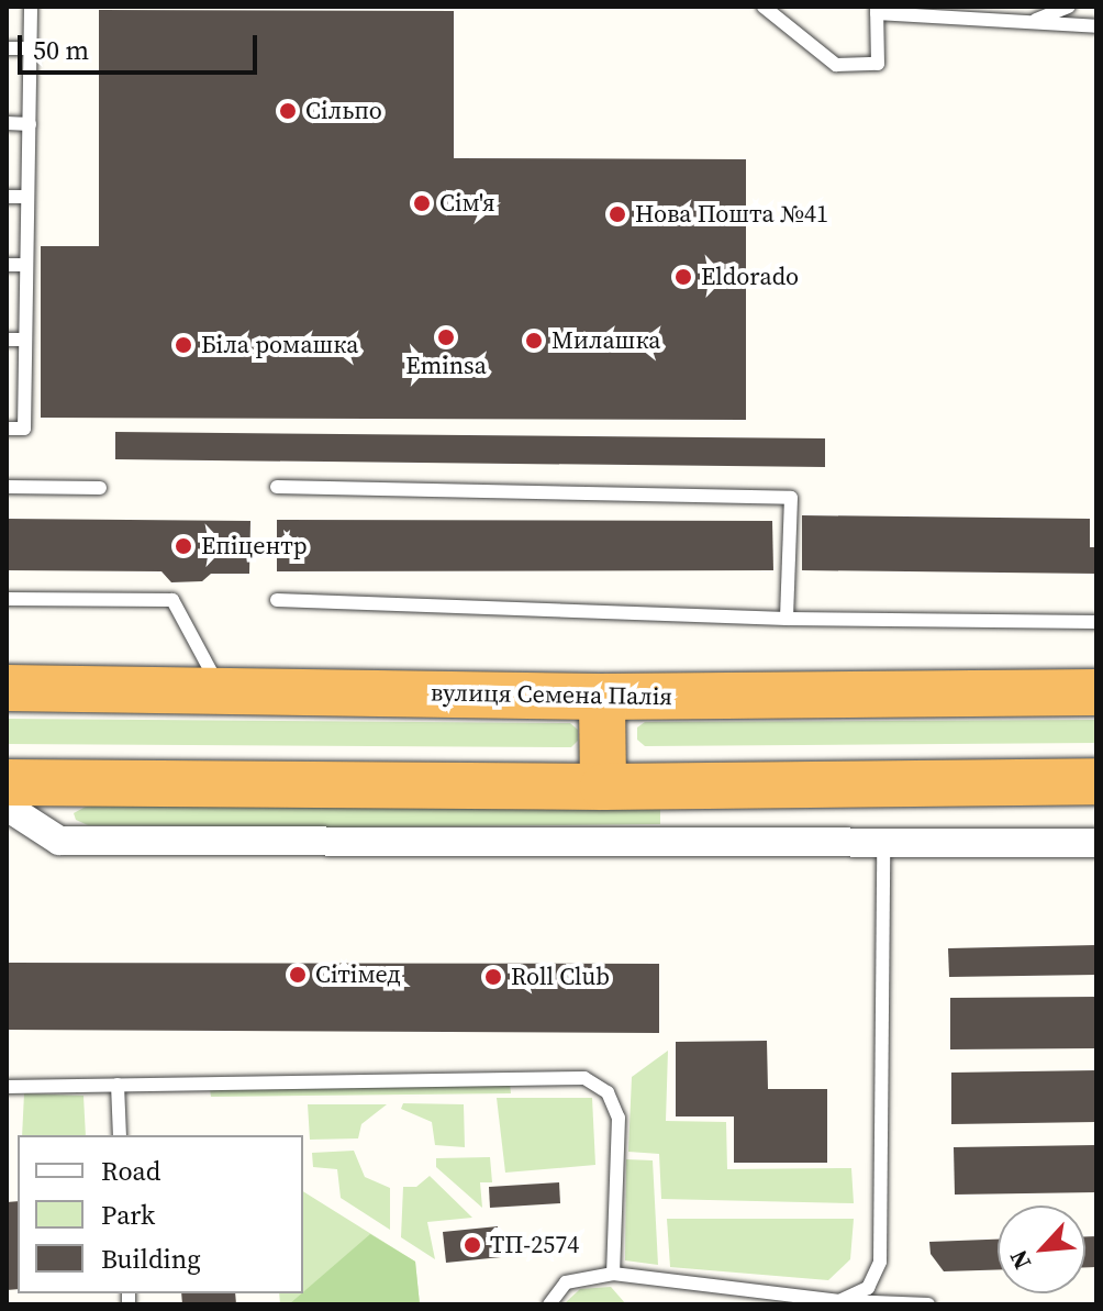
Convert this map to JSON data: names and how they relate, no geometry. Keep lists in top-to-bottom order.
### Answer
{
  "streets": {
    "highway": ["вулиця Семена Палія"]
  },
  "places": [
    "Сільпо",
    "Сім'я",
    "Нова Пошта №41",
    "Eldorado",
    "Eminsa",
    "Милашка",
    "Біла ромашка",
    "Епіцентр",
    "Сітімед",
    "Roll Club",
    "ТП-2574"
  ],
  "legend": ["Road", "Park", "Building"],
  "scale_bar": "50 m",
  "north": "bottom left"
}
